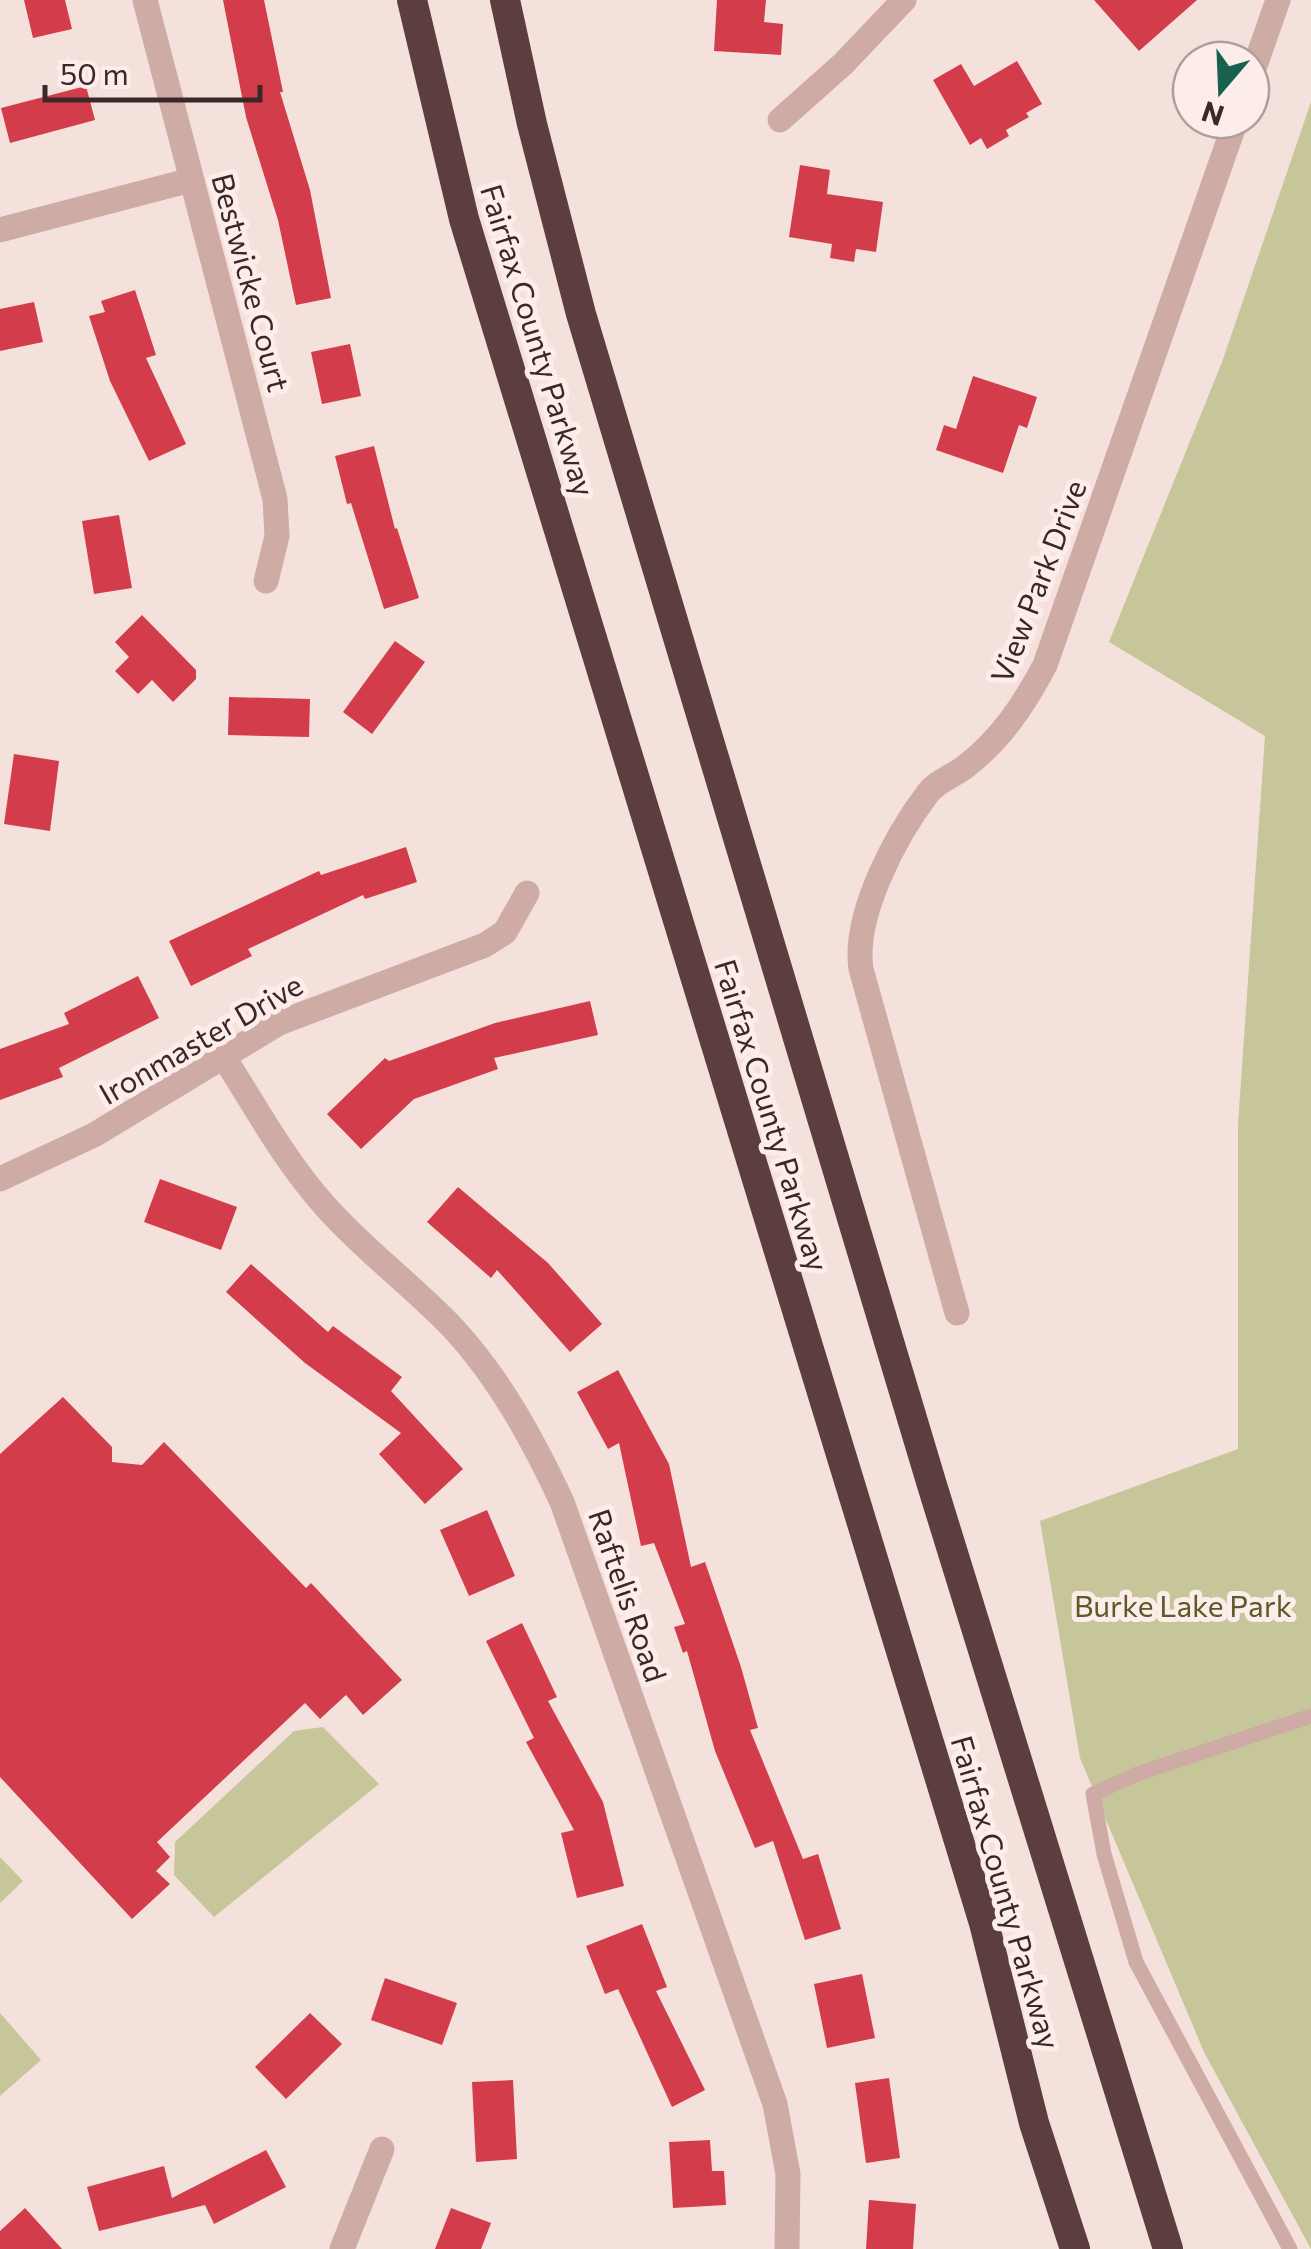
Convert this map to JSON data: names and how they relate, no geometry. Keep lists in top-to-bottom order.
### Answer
{
  "streets": {
    "highway": ["Fairfax County Parkway"],
    "street": [
      "Bestwicke Court",
      "View Park Drive",
      "Ironmaster Drive",
      "Raftelis Road"
    ]
  },
  "crossings": [
    ["Ironmaster Drive", "Raftelis Road"]
  ],
  "parks": ["Burke Lake Park"],
  "scale_bar": "50 m",
  "north": "bottom"
}
